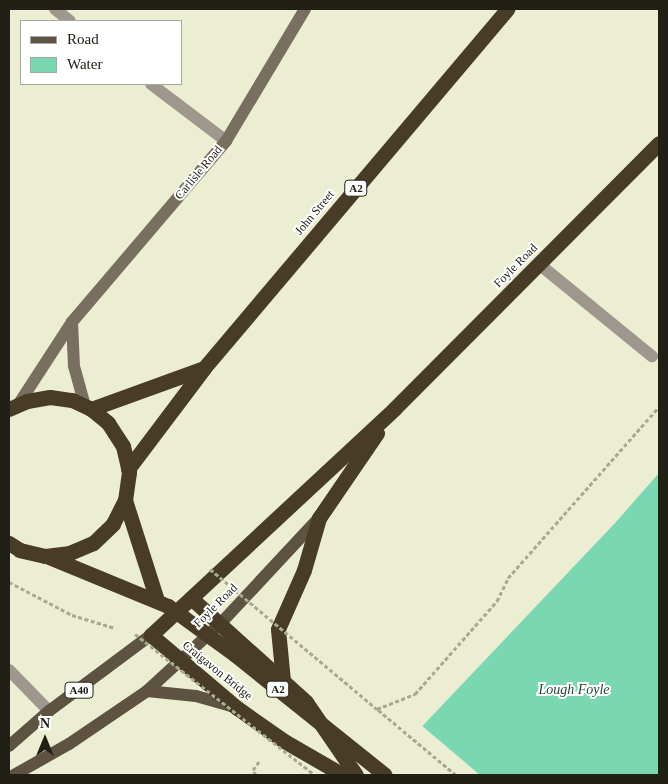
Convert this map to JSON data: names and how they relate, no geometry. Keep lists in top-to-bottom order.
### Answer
{
  "streets": {
    "highway": [
      "A2",
      "John Street",
      "Foyle Road",
      "Craigavon Bridge"
    ],
    "main road": ["A40"],
    "street": ["Carlisle Road"]
  },
  "crossings": [
    ["Carlisle Road", "A2"],
    ["A2", "John Street"],
    ["A2", "Foyle Road"],
    ["A2", "Craigavon Bridge"],
    ["Foyle Road", "Craigavon Bridge"]
  ],
  "water": ["Lough Foyle"],
  "legend": ["Road", "Water"],
  "north": "top"
}
